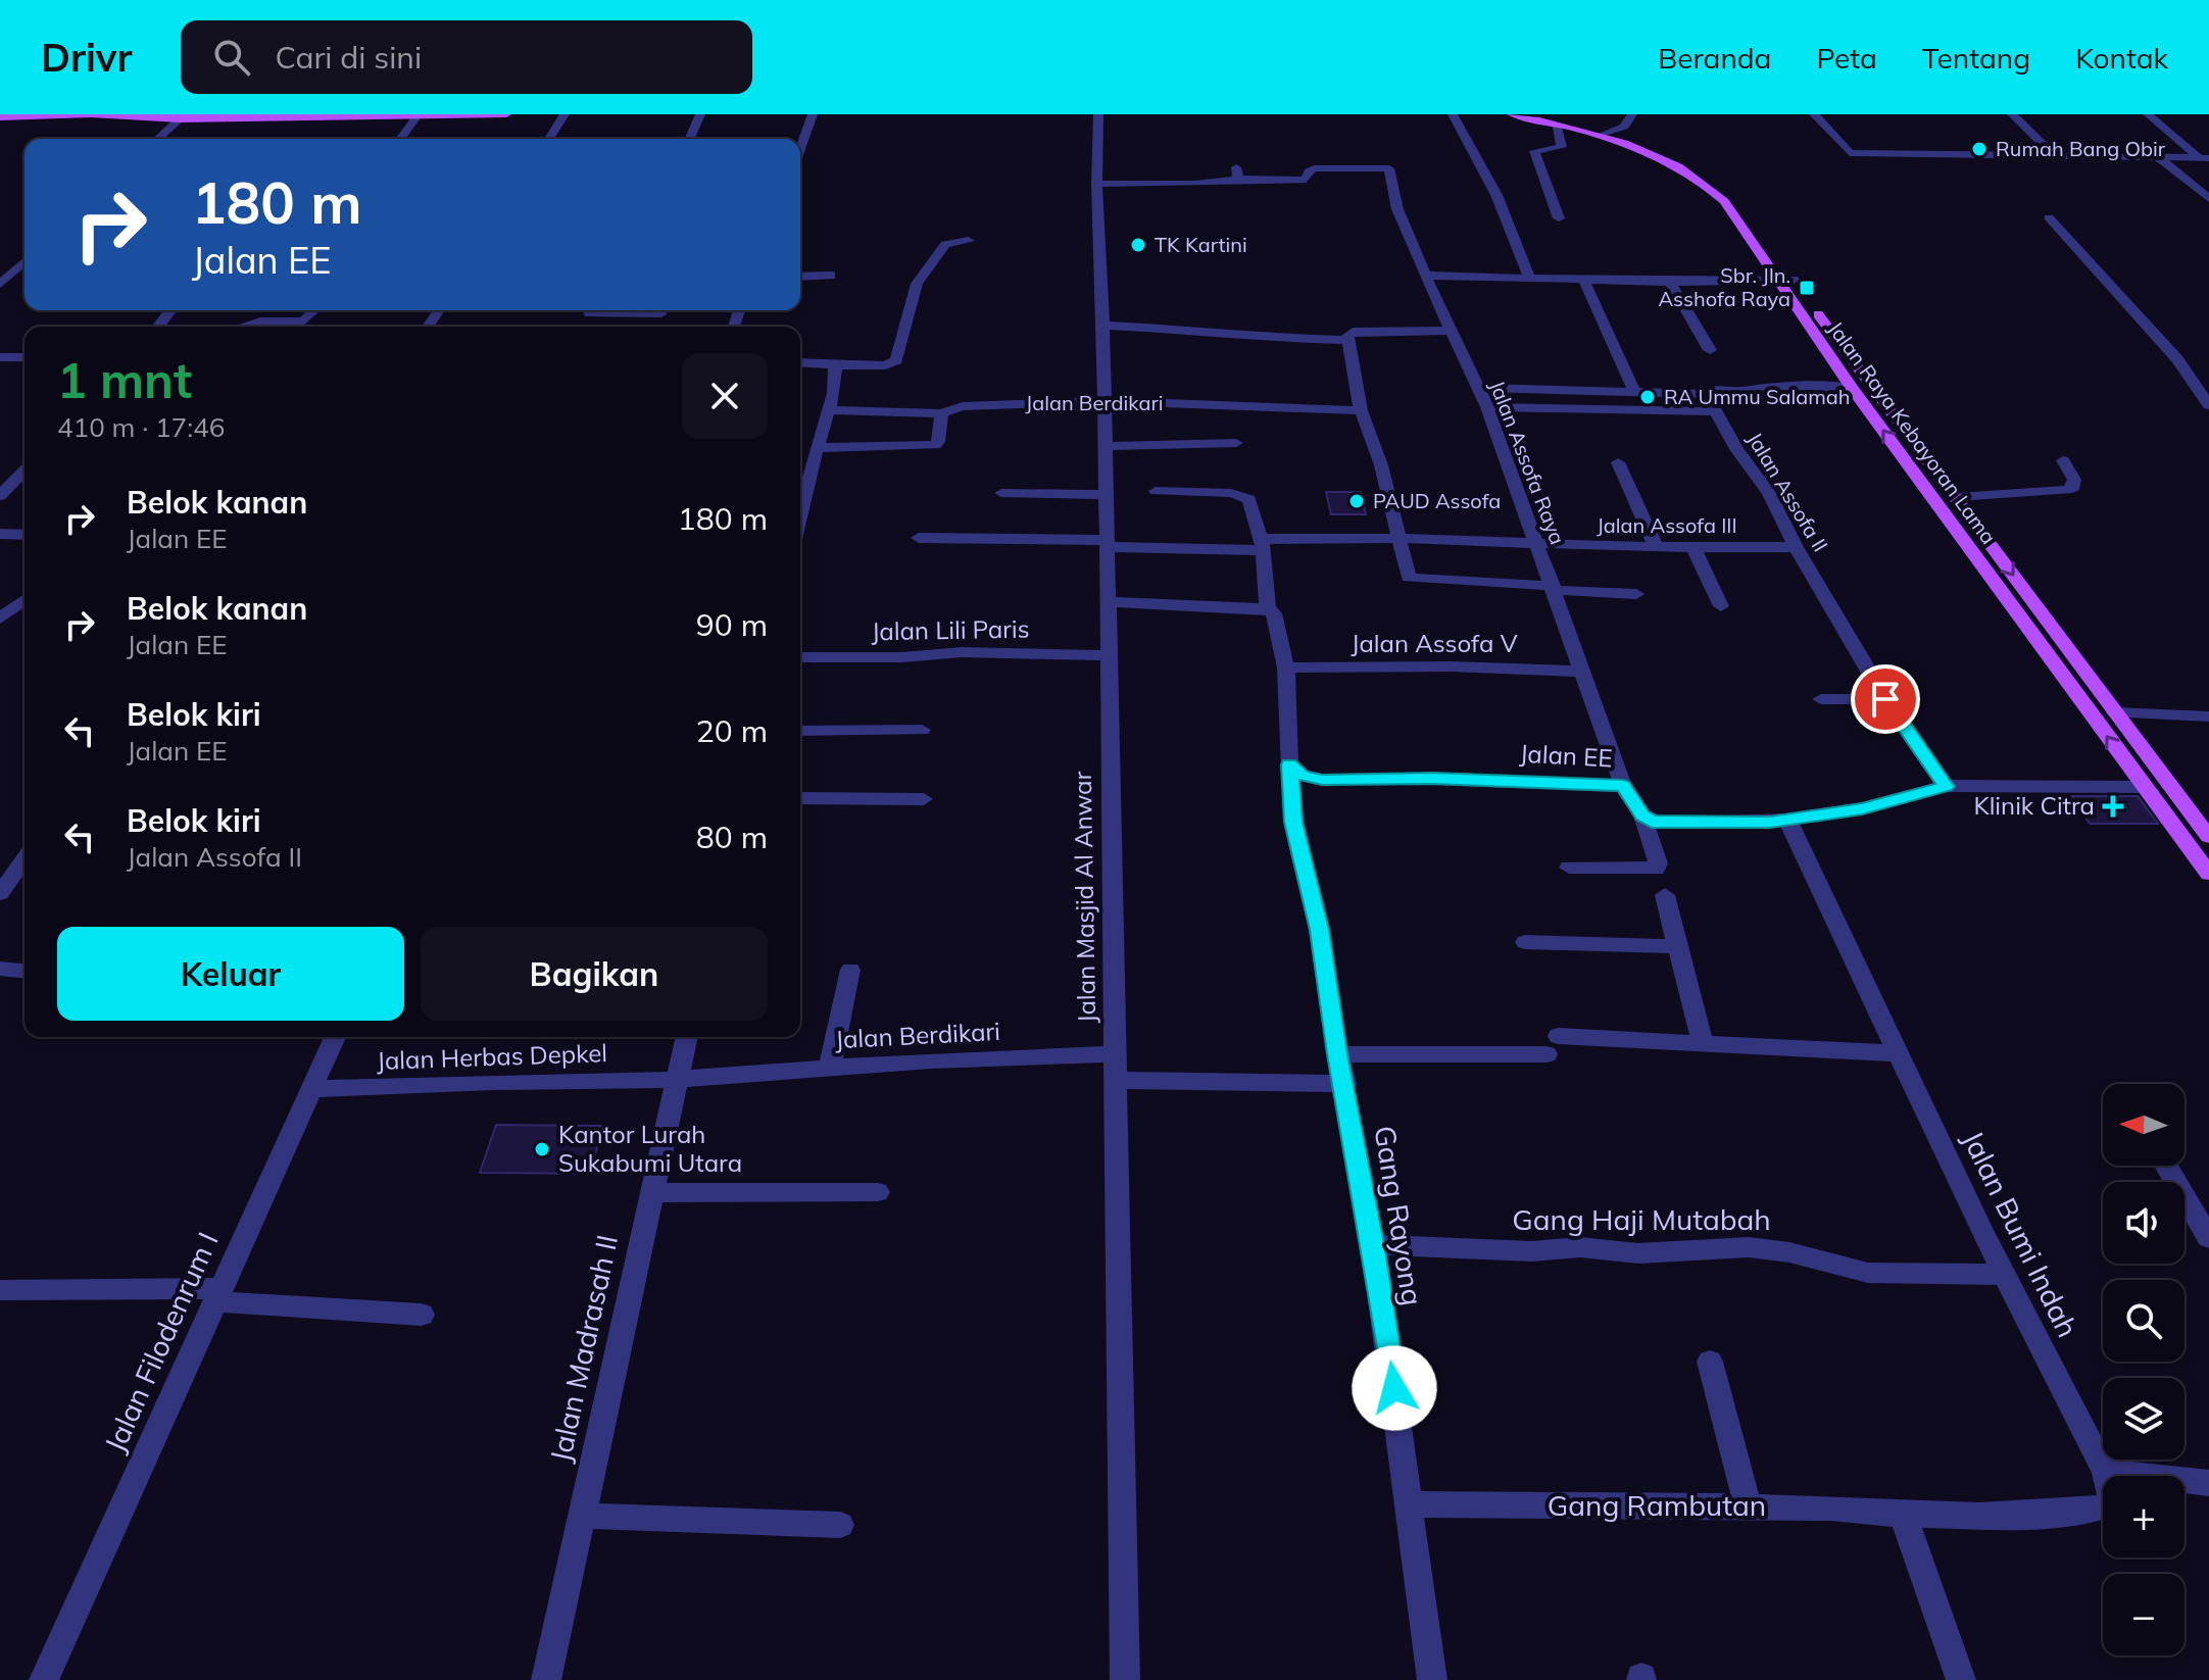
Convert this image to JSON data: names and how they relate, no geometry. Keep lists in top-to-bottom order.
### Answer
{
  "streets": {
    "main road": ["Jalan Raya Kebayoran Lama"],
    "street": [
      "Jalan Berdikari",
      "Jalan Assofa Raya",
      "Jalan Assofa II",
      "Jalan Assofa III",
      "Jalan Lili Paris",
      "Jalan Assofa V",
      "Jalan EE",
      "Jalan Masjid Al Anwar",
      "Jalan Herbas Depkel",
      "Gang Rayong",
      "Gang Haji Mutabah",
      "Jalan Bumi Indah",
      "Jalan Filodenrum I",
      "Jalan Madrasah II",
      "Gang Rambutan"
    ]
  },
  "crossings": [
    ["Jalan Berdikari", "Jalan Masjid Al Anwar"],
    ["Jalan Berdikari", "Jalan Herbas Depkel"],
    ["Jalan Berdikari", "Jalan Madrasah II"],
    ["Jalan Assofa Raya", "Jalan Assofa III"],
    ["Jalan Assofa Raya", "Jalan Assofa V"],
    ["Jalan Assofa Raya", "Jalan EE"],
    ["Jalan Assofa Raya", "Jalan Masjid Al Anwar"],
    ["Jalan Assofa II", "Jalan Assofa III"],
    ["Jalan Assofa III", "Jalan Masjid Al Anwar"],
    ["Jalan Lili Paris", "Jalan Masjid Al Anwar"],
    ["Jalan EE", "Gang Rayong"],
    ["Jalan Herbas Depkel", "Jalan Filodenrum I"],
    ["Jalan Herbas Depkel", "Jalan Madrasah II"],
    ["Gang Rayong", "Gang Haji Mutabah"],
    ["Gang Rayong", "Gang Rambutan"],
    ["Gang Haji Mutabah", "Jalan Bumi Indah"],
    ["Jalan Bumi Indah", "Gang Rambutan"]
  ],
  "places": {
    "other": [
      "Rumah Bang Obir",
      "TK Kartini",
      "RA Ummu Salamah",
      "PAUD Assofa",
      "Kantor Lurah Sukabumi Utara"
    ],
    "transit": ["Sbr. Jln. Asshofa Raya"],
    "health": ["Klinik Citra"]
  },
  "north": "left",
  "page": {
    "header": "Drivr",
    "search": "Cari di sini",
    "nav": [
      "Beranda",
      "Peta",
      "Tentang",
      "Kontak"
    ],
    "turn": ["180 m", "Jalan EE"],
    "heading": ["1 mnt", "410 m · 17:46"],
    "list": [
      {
        "name": "Belok kanan",
        "note": "Jalan EE",
        "value": "180 m"
      },
      {
        "name": "Belok kanan",
        "note": "Jalan EE",
        "value": "90 m"
      },
      {
        "name": "Belok kiri",
        "note": "Jalan EE",
        "value": "20 m"
      },
      {
        "name": "Belok kiri",
        "note": "Jalan Assofa II",
        "value": "80 m"
      }
    ],
    "buttons": ["Keluar", "Bagikan"],
    "map_buttons": ["+", "−"]
  }
}
